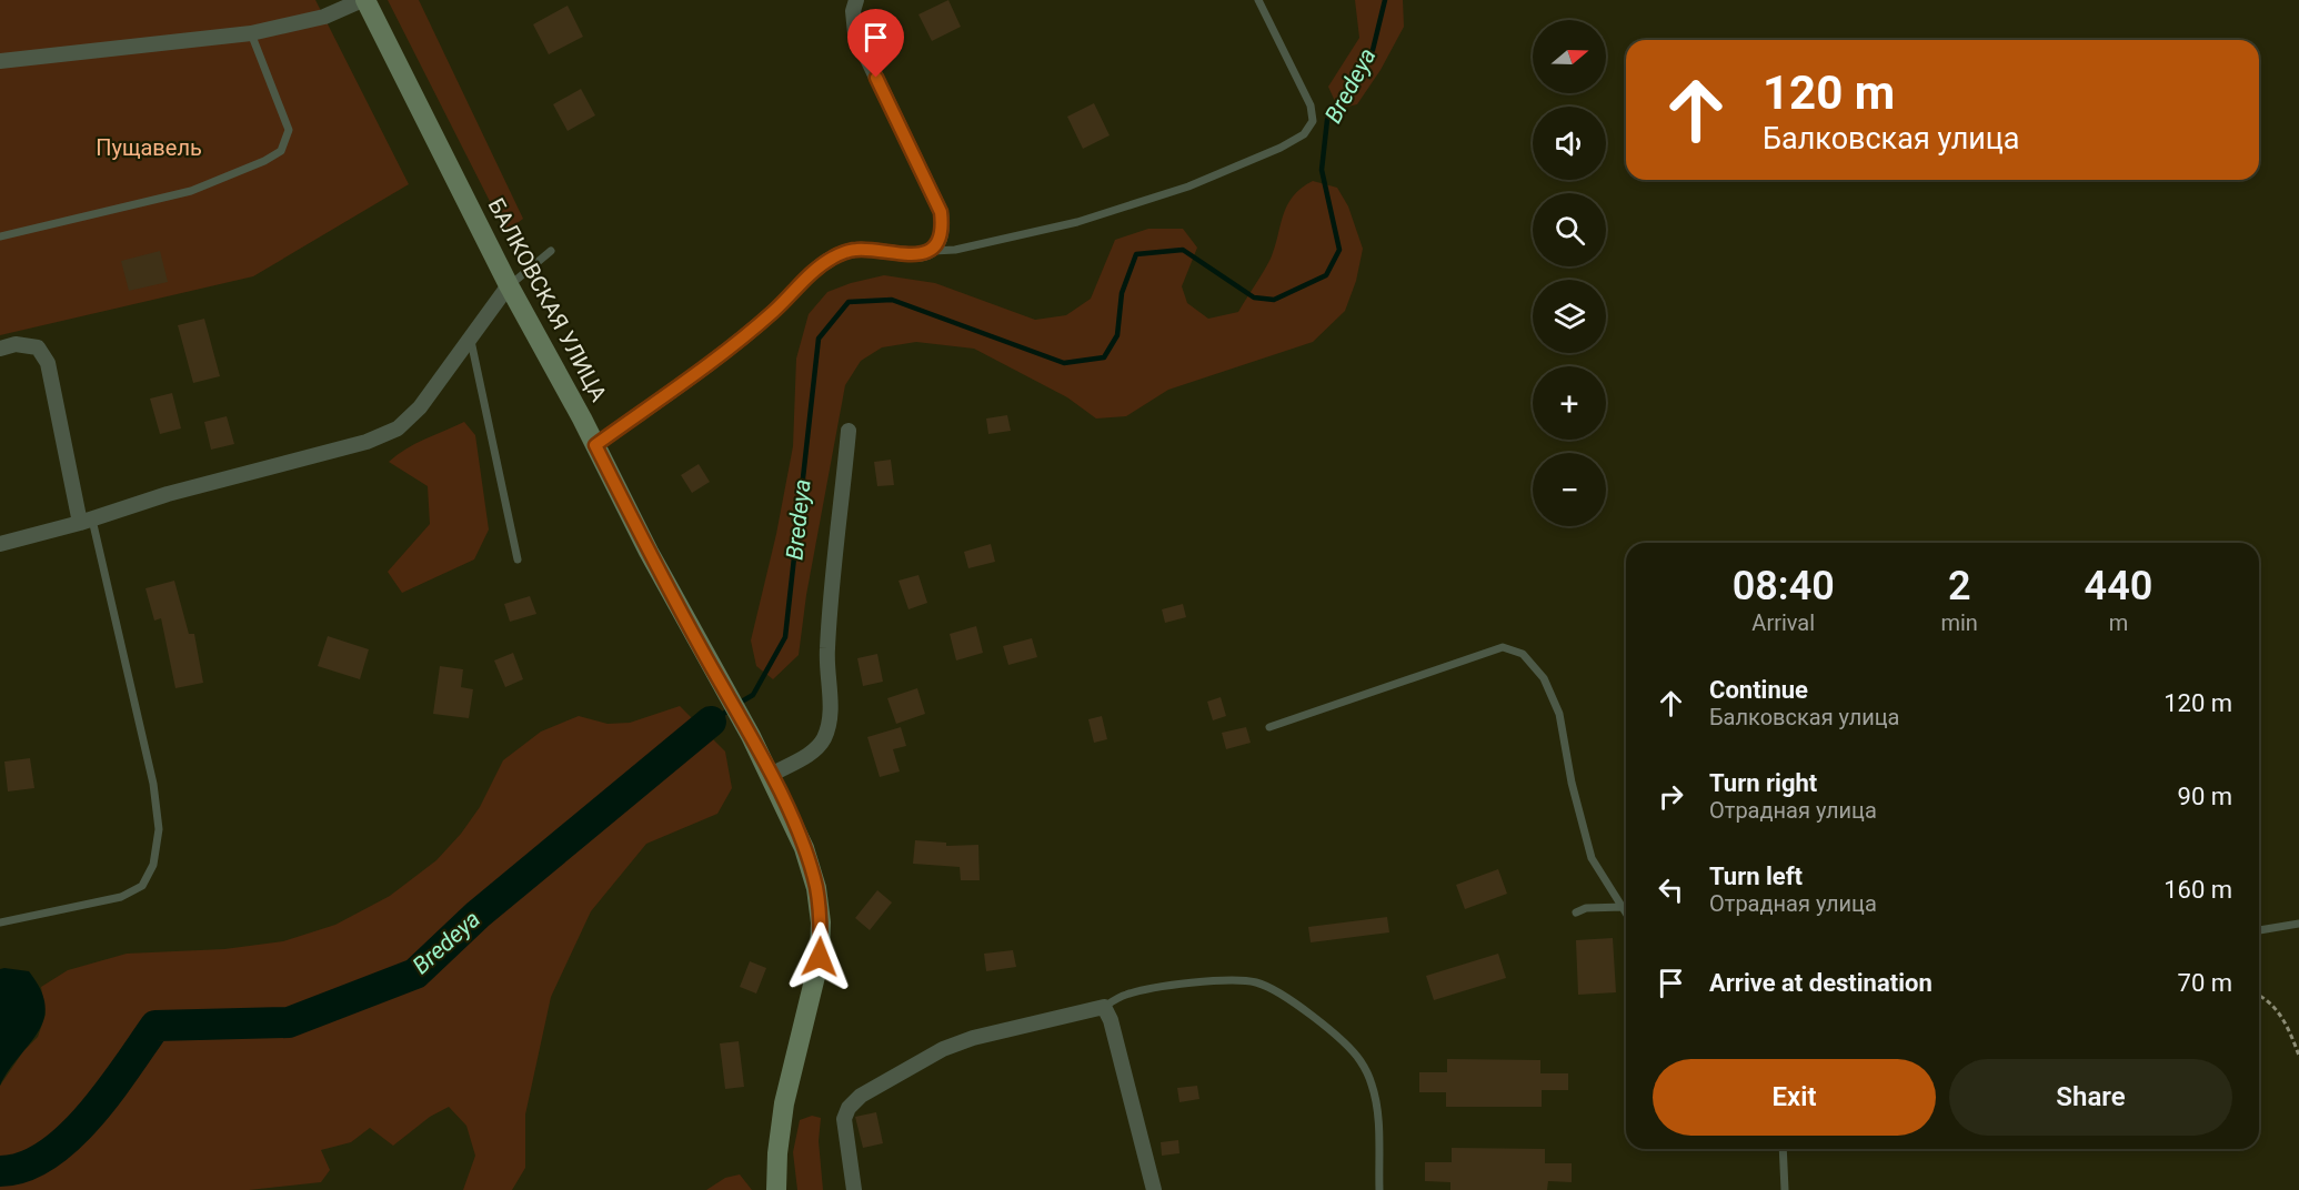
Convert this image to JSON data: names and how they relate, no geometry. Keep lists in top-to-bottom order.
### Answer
{
  "streets": {
    "main road": ["БАЛКОВСКАЯ УЛИЦА"]
  },
  "water": ["Bredeya"],
  "parks": ["Пущавель"],
  "north": "right",
  "page": {
    "map_buttons": ["+", "−"],
    "turn": ["120 m", "Балковская улица"],
    "eta": [
      "08:40",
      "Arrival",
      "2",
      "min",
      "440",
      "m"
    ],
    "list": [
      {
        "name": "Continue",
        "note": "Балковская улица",
        "value": "120 m"
      },
      {
        "name": "Turn right",
        "note": "Отрадная улица",
        "value": "90 m"
      },
      {
        "name": "Turn left",
        "note": "Отрадная улица",
        "value": "160 m"
      },
      {
        "name": "Arrive at destination",
        "value": "70 m"
      }
    ],
    "buttons": ["Exit", "Share"]
  }
}
